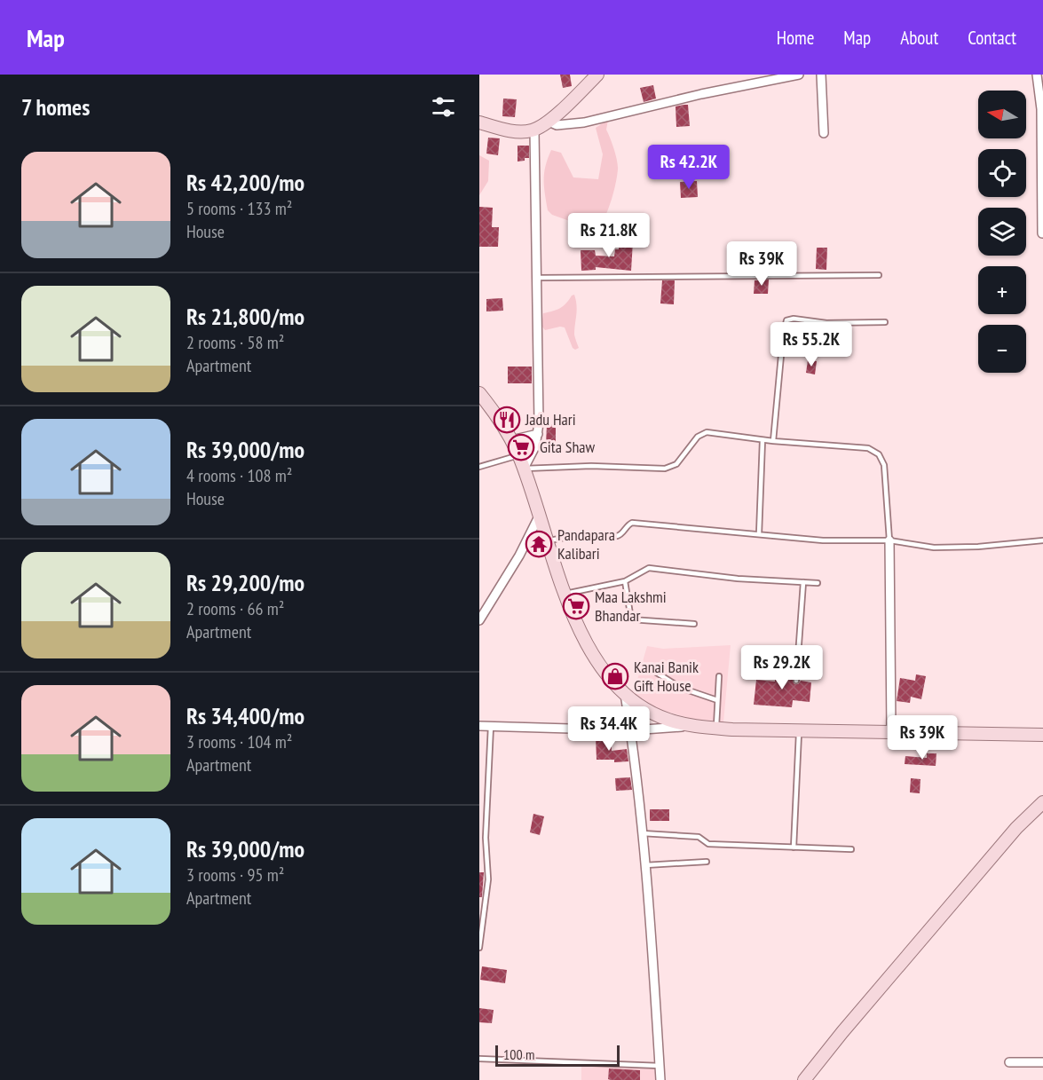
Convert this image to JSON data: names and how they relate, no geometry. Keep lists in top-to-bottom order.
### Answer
{
  "places": {
    "restaurant": ["Jadu Hari"],
    "supermarket": ["Gita Shaw", "Maa Lakshmi Bhandar"],
    "temple": ["Pandapara Kalibari"],
    "shop": ["Kanai Banik Gift House"]
  },
  "scale_bar": "100 m",
  "north": "left",
  "page": {
    "header": "Map",
    "nav": [
      "Home",
      "Map",
      "About",
      "Contact"
    ],
    "heading": "7 homes",
    "map_buttons": ["+", "−"],
    "list": [
      {
        "name": "Rs 42,200/mo",
        "note": "5 rooms · 133 m² · House"
      },
      {
        "name": "Rs 21,800/mo",
        "note": "2 rooms · 58 m² · Apartment"
      },
      {
        "name": "Rs 39,000/mo",
        "note": "4 rooms · 108 m² · House"
      },
      {
        "name": "Rs 29,200/mo",
        "note": "2 rooms · 66 m² · Apartment"
      },
      {
        "name": "Rs 34,400/mo",
        "note": "3 rooms · 104 m² · Apartment"
      },
      {
        "name": "Rs 39,000/mo",
        "note": "3 rooms · 95 m² · Apartment"
      }
    ],
    "price": [
      "Rs 42.2K",
      "Rs 21.8K",
      "Rs 39K",
      "Rs 55.2K",
      "Rs 29.2K",
      "Rs 34.4K",
      "Rs 39K"
    ],
    "scale": "100 m"
  }
}
